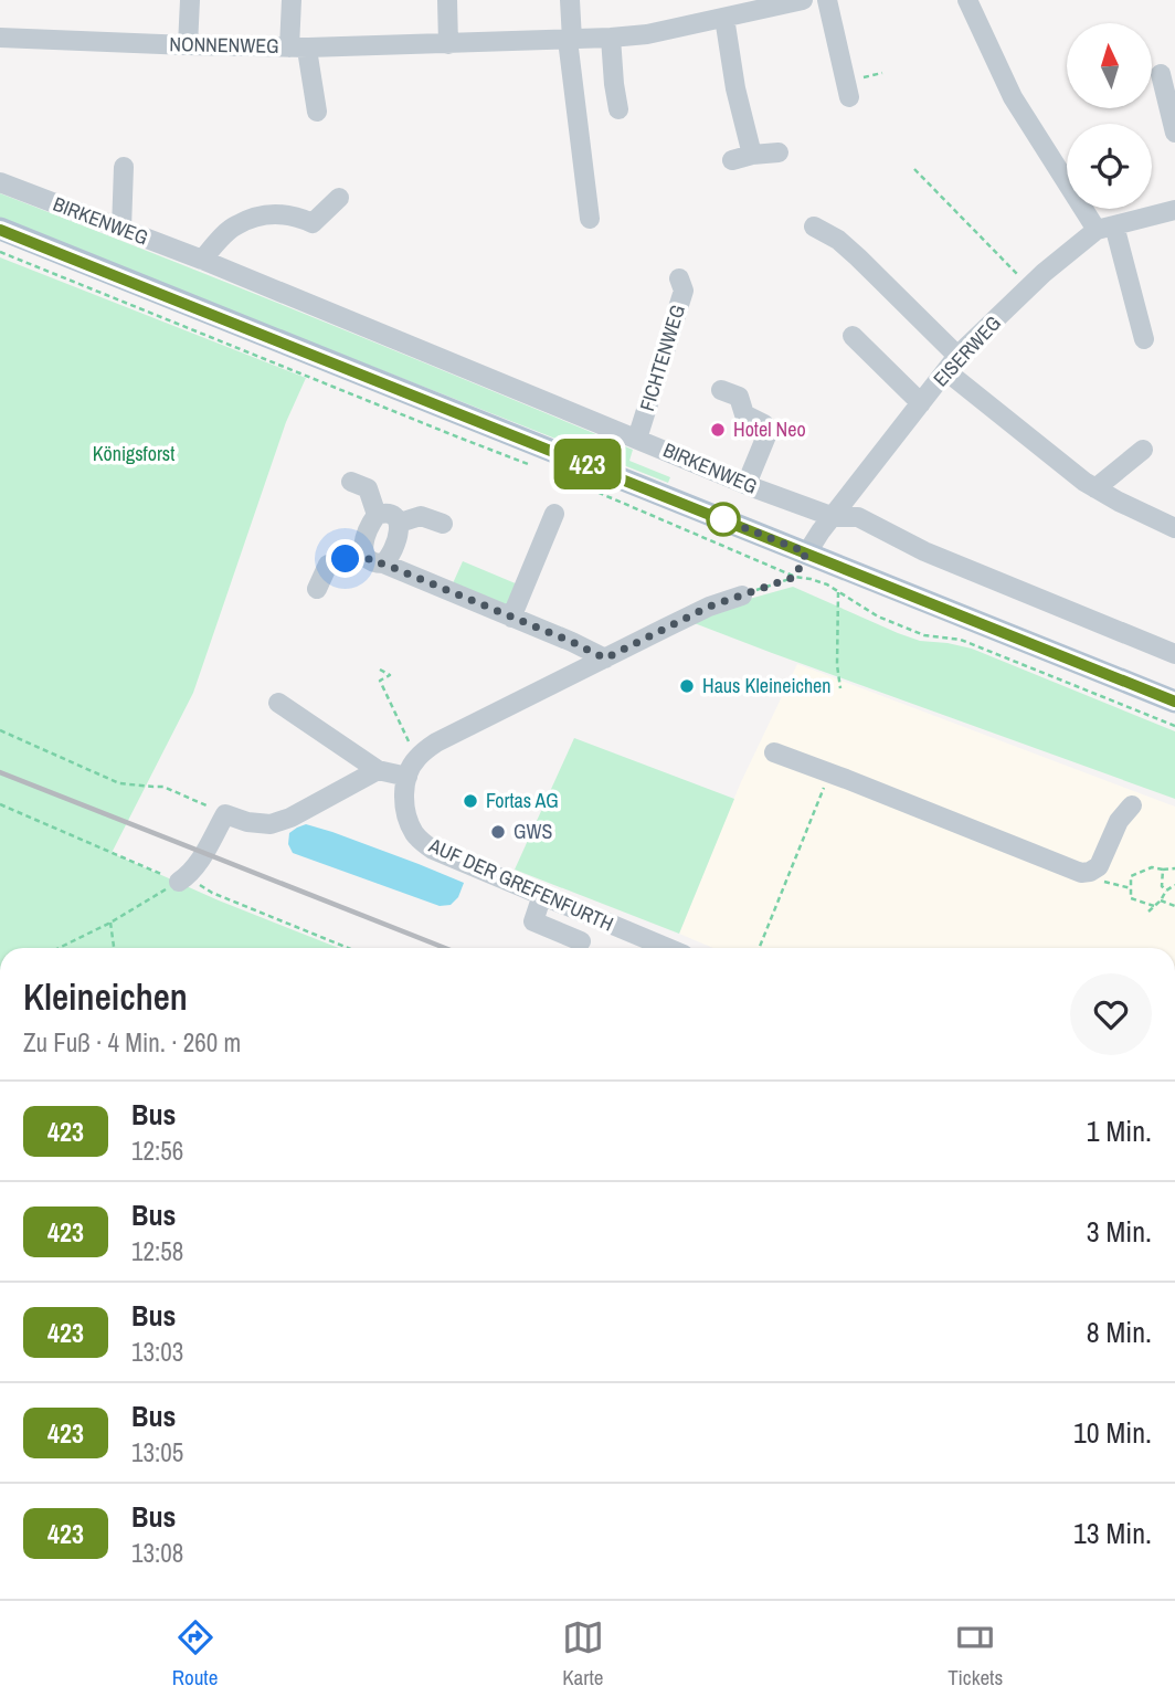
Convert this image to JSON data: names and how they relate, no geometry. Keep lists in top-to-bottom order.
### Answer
{
  "streets": {
    "street": [
      "NONNENWEG",
      "BIRKENWEG",
      "EISERWEG",
      "FICHTENWEG",
      "AUF DER GREFENFURTH"
    ]
  },
  "crossings": [
    ["BIRKENWEG", "EISERWEG"],
    ["BIRKENWEG", "FICHTENWEG"]
  ],
  "parks": ["Königsforst"],
  "places": [
    "Hotel Neo",
    "Haus Kleineichen",
    "Fortas AG",
    "GWS"
  ],
  "lines": ["bus line 423"],
  "north": "top",
  "page": {
    "on_map": "423",
    "heading": ["Kleineichen", "Zu Fuß · 4 Min. · 260 m"],
    "list": [
      {
        "mark": "423",
        "name": "Bus",
        "note": "12:56",
        "value": "1 Min."
      },
      {
        "mark": "423",
        "name": "Bus",
        "note": "12:58",
        "value": "3 Min."
      },
      {
        "mark": "423",
        "name": "Bus",
        "note": "13:03",
        "value": "8 Min."
      },
      {
        "mark": "423",
        "name": "Bus",
        "note": "13:05",
        "value": "10 Min."
      },
      {
        "mark": "423",
        "name": "Bus",
        "note": "13:08",
        "value": "13 Min."
      }
    ],
    "tabs": ["Route", "Karte", "Tickets"]
  }
}
